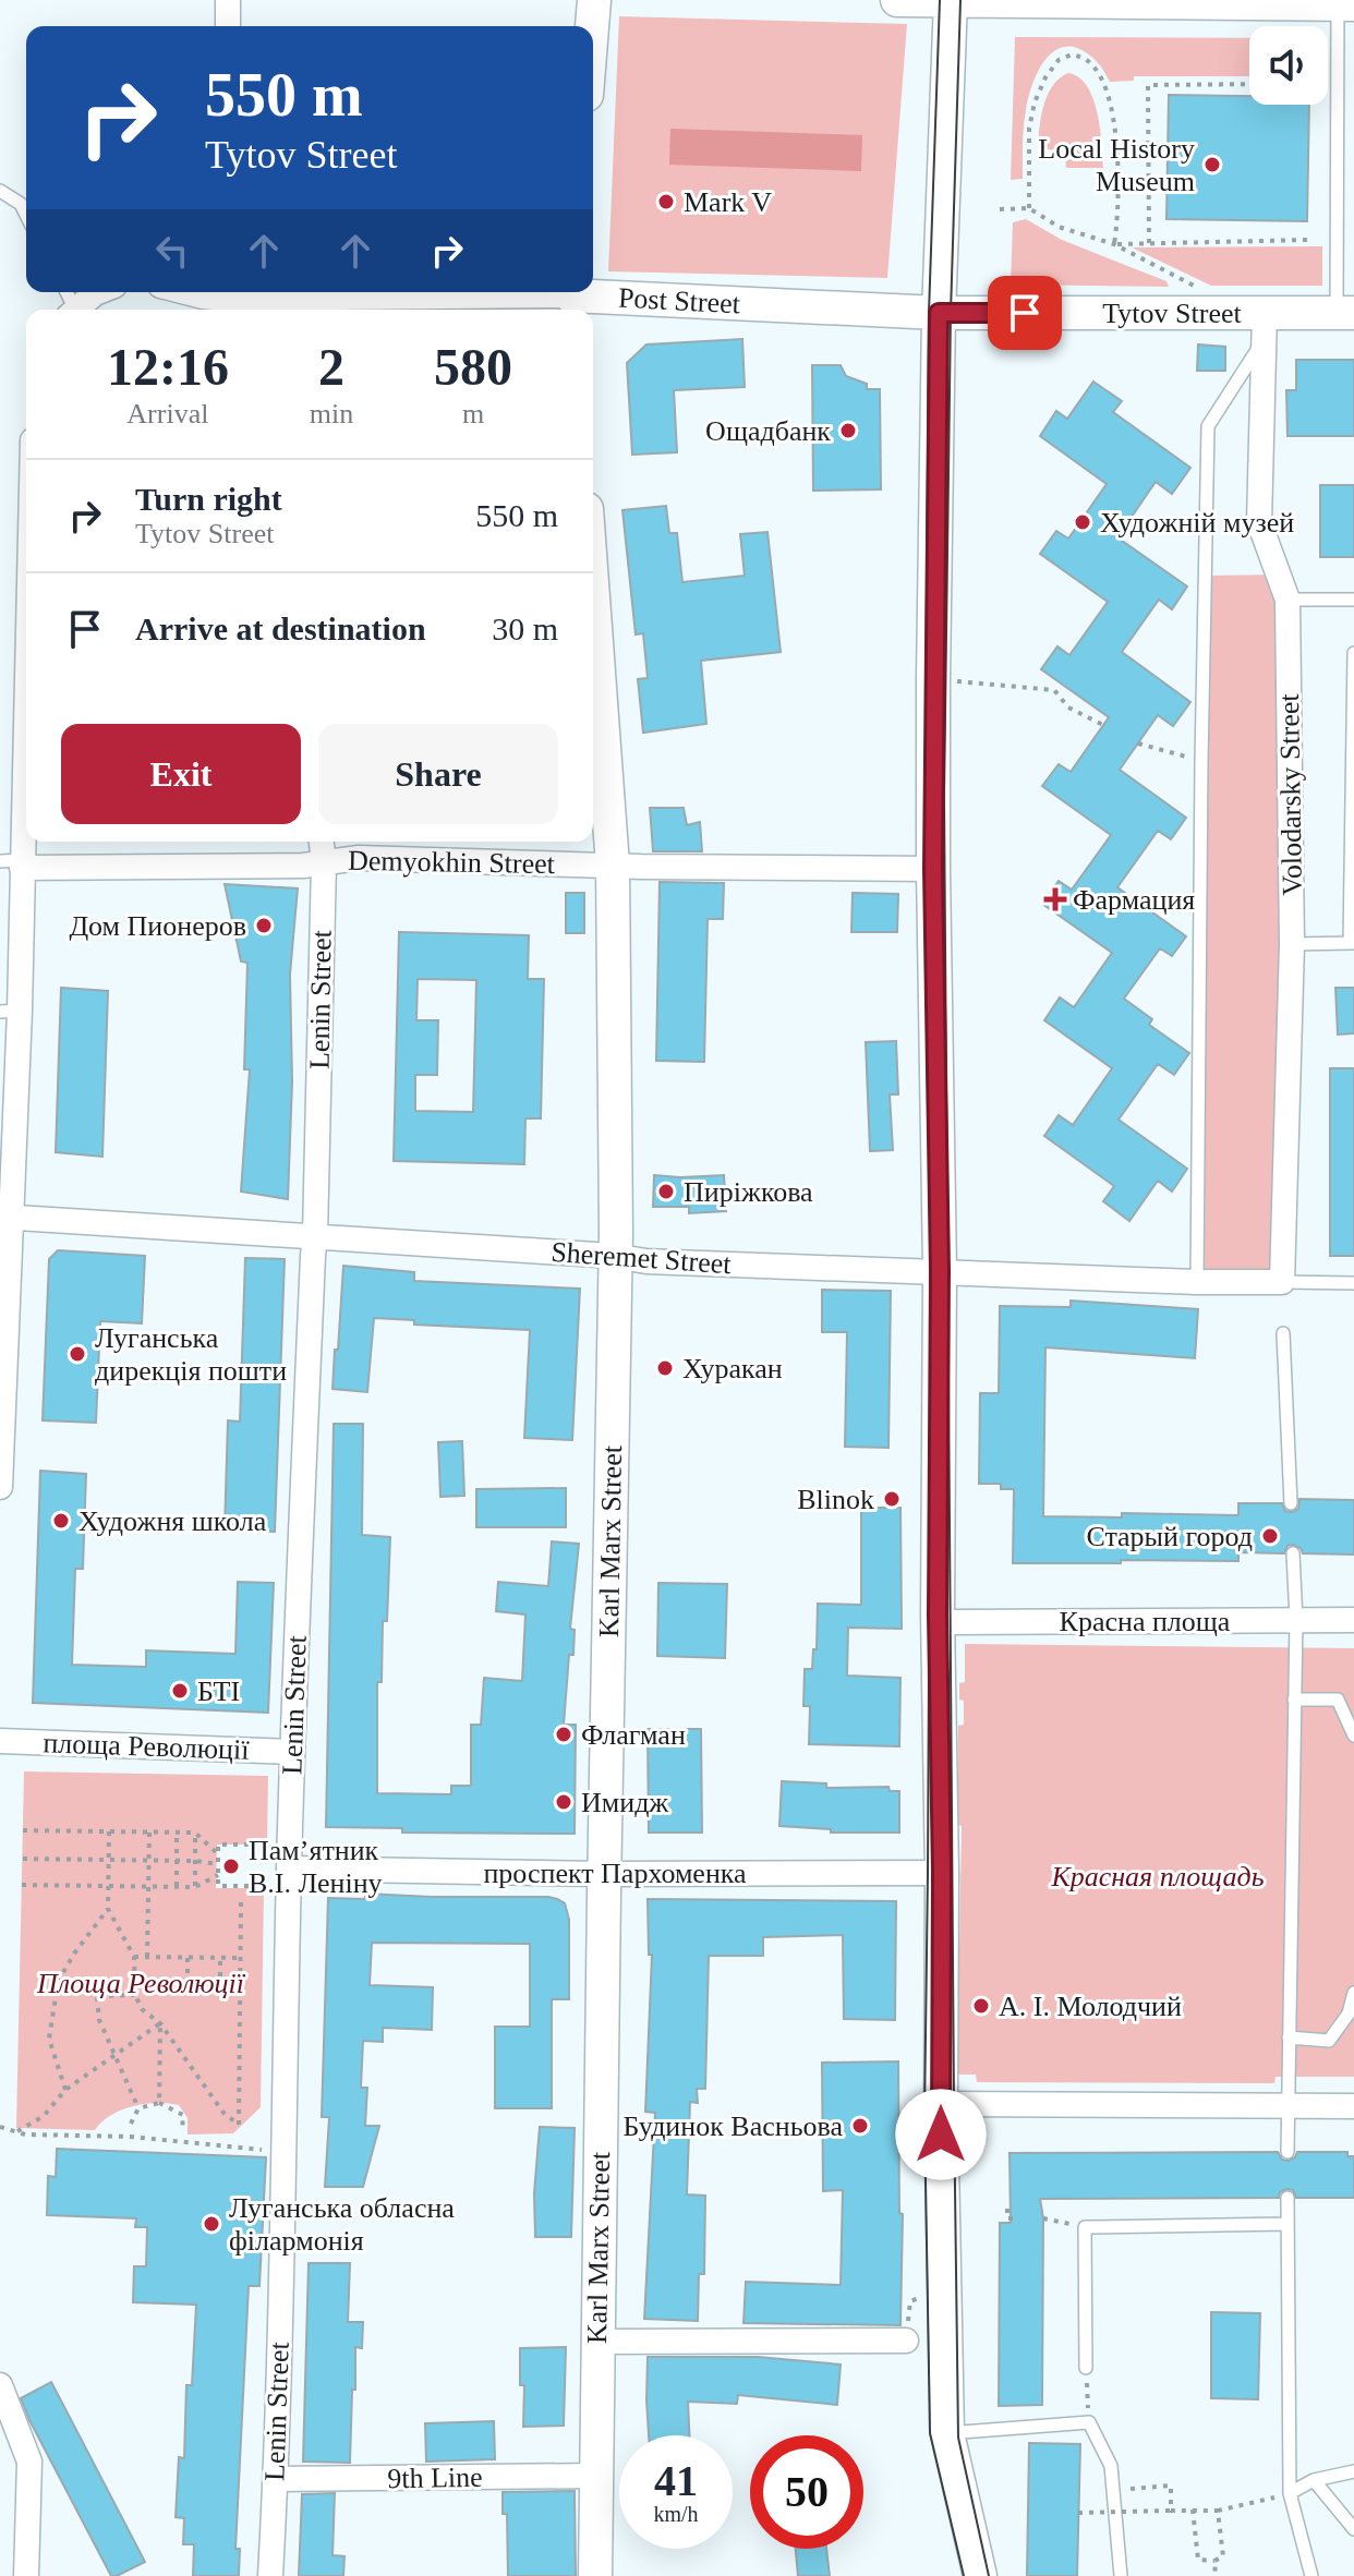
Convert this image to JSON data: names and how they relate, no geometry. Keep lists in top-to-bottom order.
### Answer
{
  "streets": {
    "main road": ["Post Street", "Tytov Street", "Karl Marx Street"],
    "street": [
      "Volodarsky Street",
      "Demyokhin Street",
      "Lenin Street",
      "Sheremet Street",
      "Красна площа",
      "площа Революції",
      "проспект Пархоменка",
      "9th Line"
    ]
  },
  "crossings": [
    ["Post Street", "Tytov Street"],
    ["Tytov Street", "Volodarsky Street"],
    ["Volodarsky Street", "Sheremet Street"],
    ["Demyokhin Street", "Lenin Street"],
    ["Demyokhin Street", "Karl Marx Street"],
    ["Lenin Street", "Sheremet Street"],
    ["Lenin Street", "площа Революції"],
    ["Lenin Street", "проспект Пархоменка"],
    ["Lenin Street", "9th Line"],
    ["Sheremet Street", "Karl Marx Street"],
    ["Karl Marx Street", "проспект Пархоменка"],
    ["Karl Marx Street", "9th Line"]
  ],
  "parks": ["Красная площадь", "Площа Революції"],
  "places": {
    "other": [
      "Local History Museum",
      "Mark V",
      "Ощадбанк",
      "Художній музей",
      "Дом Пионеров",
      "Пиріжкова",
      "Луганська дирекція пошти",
      "Хуракан",
      "Blinok",
      "Художня школа",
      "Старый город",
      "БТІ",
      "Флагман",
      "Имидж",
      "Пам’ятник В.І. Леніну",
      "А. І. Молодчий",
      "Будинок Васньова",
      "Луганська обласна філармонія"
    ],
    "health": ["Фармация"]
  },
  "page": {
    "turn": ["550 m", "Tytov Street"],
    "eta": [
      "12:16",
      "Arrival",
      "2",
      "min",
      "580",
      "m"
    ],
    "list": [
      {
        "name": "Turn right",
        "note": "Tytov Street",
        "value": "550 m"
      },
      {
        "name": "Arrive at destination",
        "value": "30 m"
      }
    ],
    "buttons": ["Exit", "Share"],
    "speed": "41 km/h",
    "limit": "50"
  }
}
